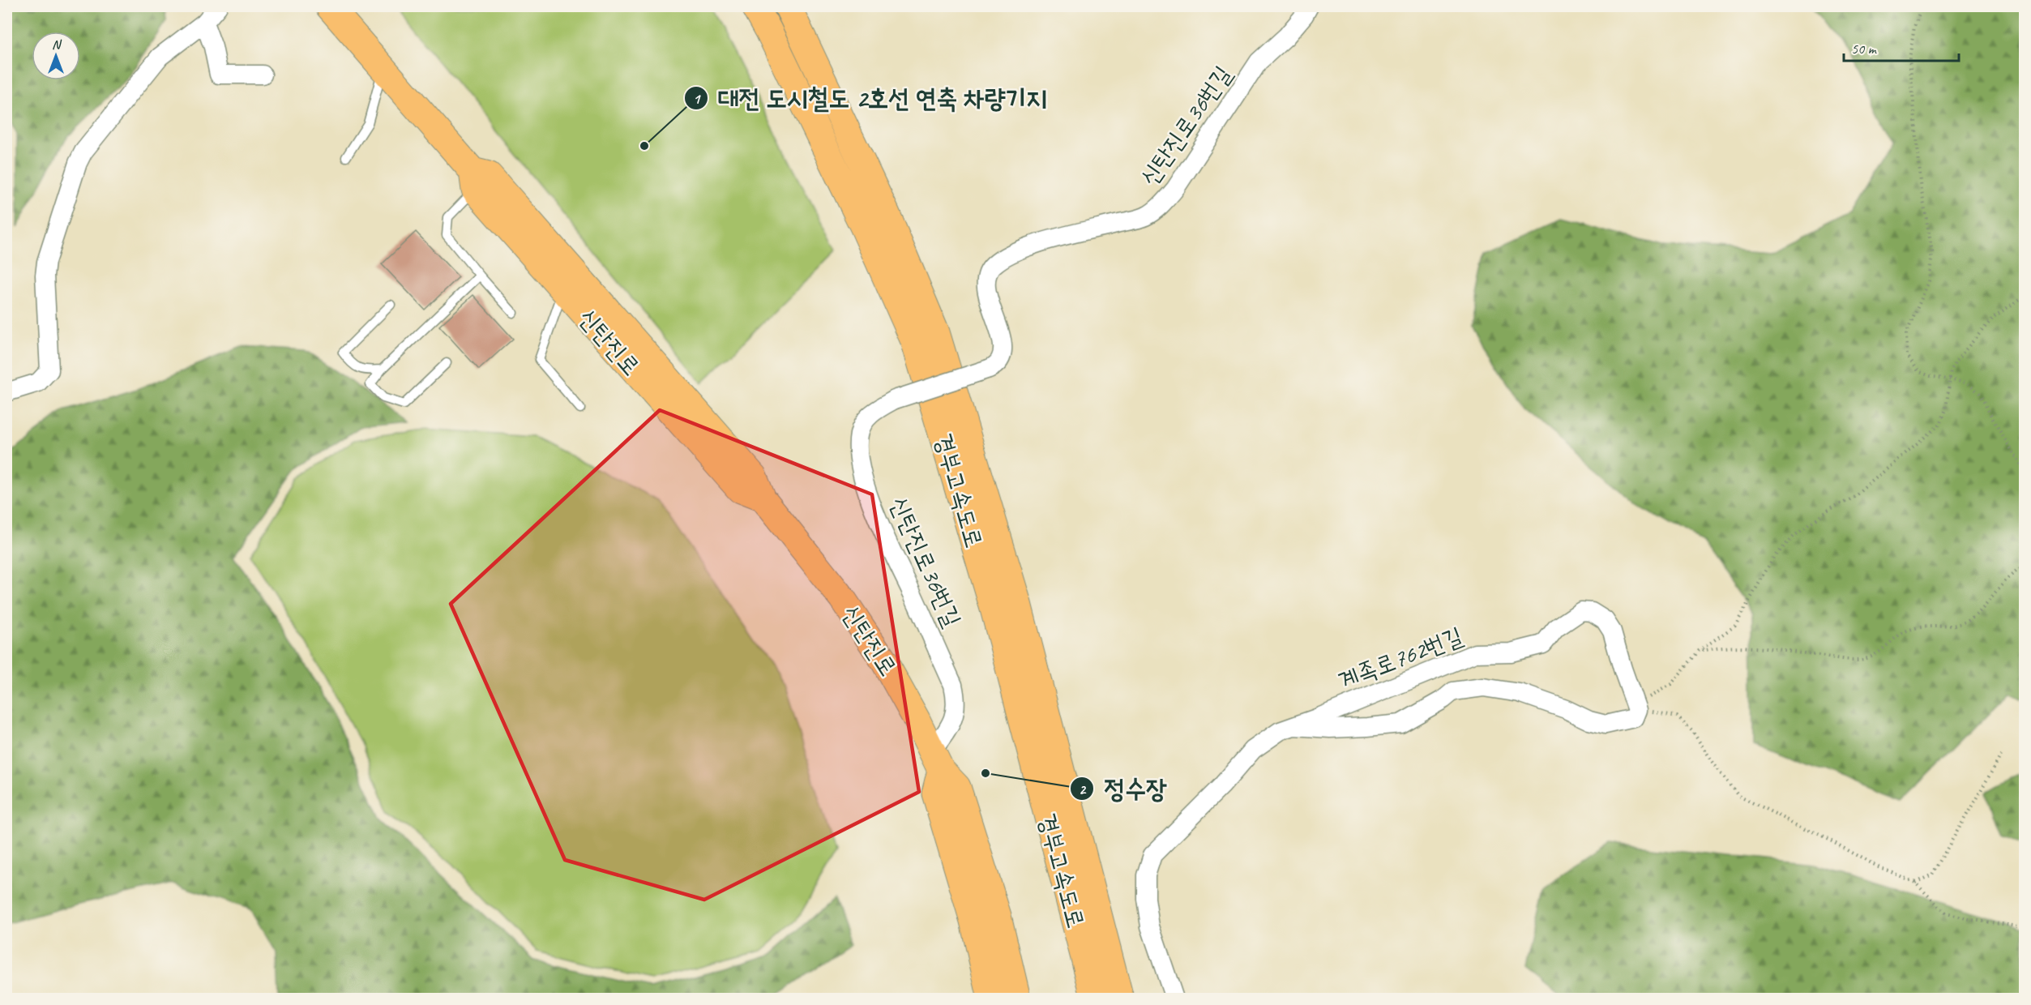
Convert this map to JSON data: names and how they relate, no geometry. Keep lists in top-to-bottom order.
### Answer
{
  "streets": {
    "main road": ["신탄진로", "경부고속도로"],
    "street": ["신탄진로36번길", "계족로762번길"]
  },
  "crossings": [
    ["신탄진로36번길", "신탄진로"]
  ],
  "places": ["대전 도시철도 2호선 연축 차량기지", "정수장"],
  "scale_bar": "50 m",
  "north": "top"
}
